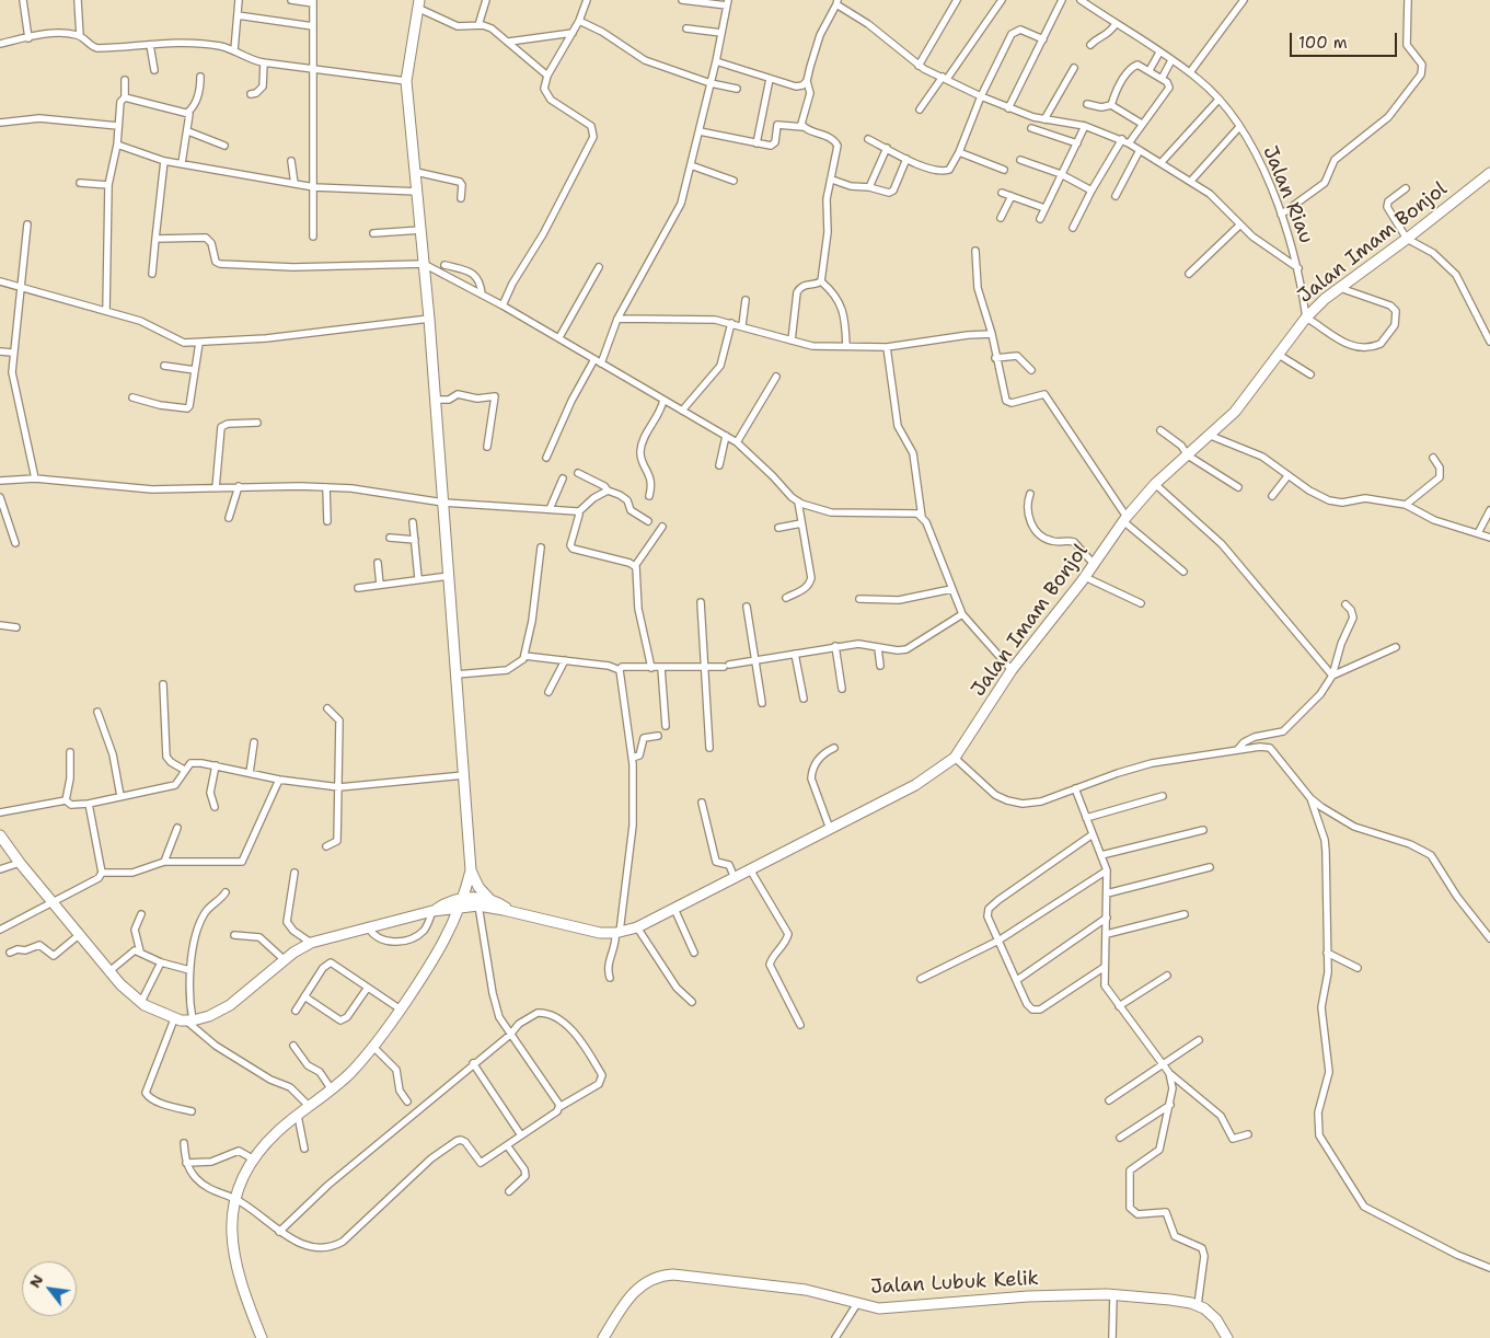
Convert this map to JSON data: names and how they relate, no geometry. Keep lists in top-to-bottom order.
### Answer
{
  "streets": {
    "main road": ["Jalan Imam Bonjol", "Jalan Lubuk Kelik"],
    "street": ["Jalan Riau"]
  },
  "crossings": [
    ["Jalan Riau", "Jalan Imam Bonjol"]
  ],
  "scale_bar": "100 m",
  "north": "top left"
}
